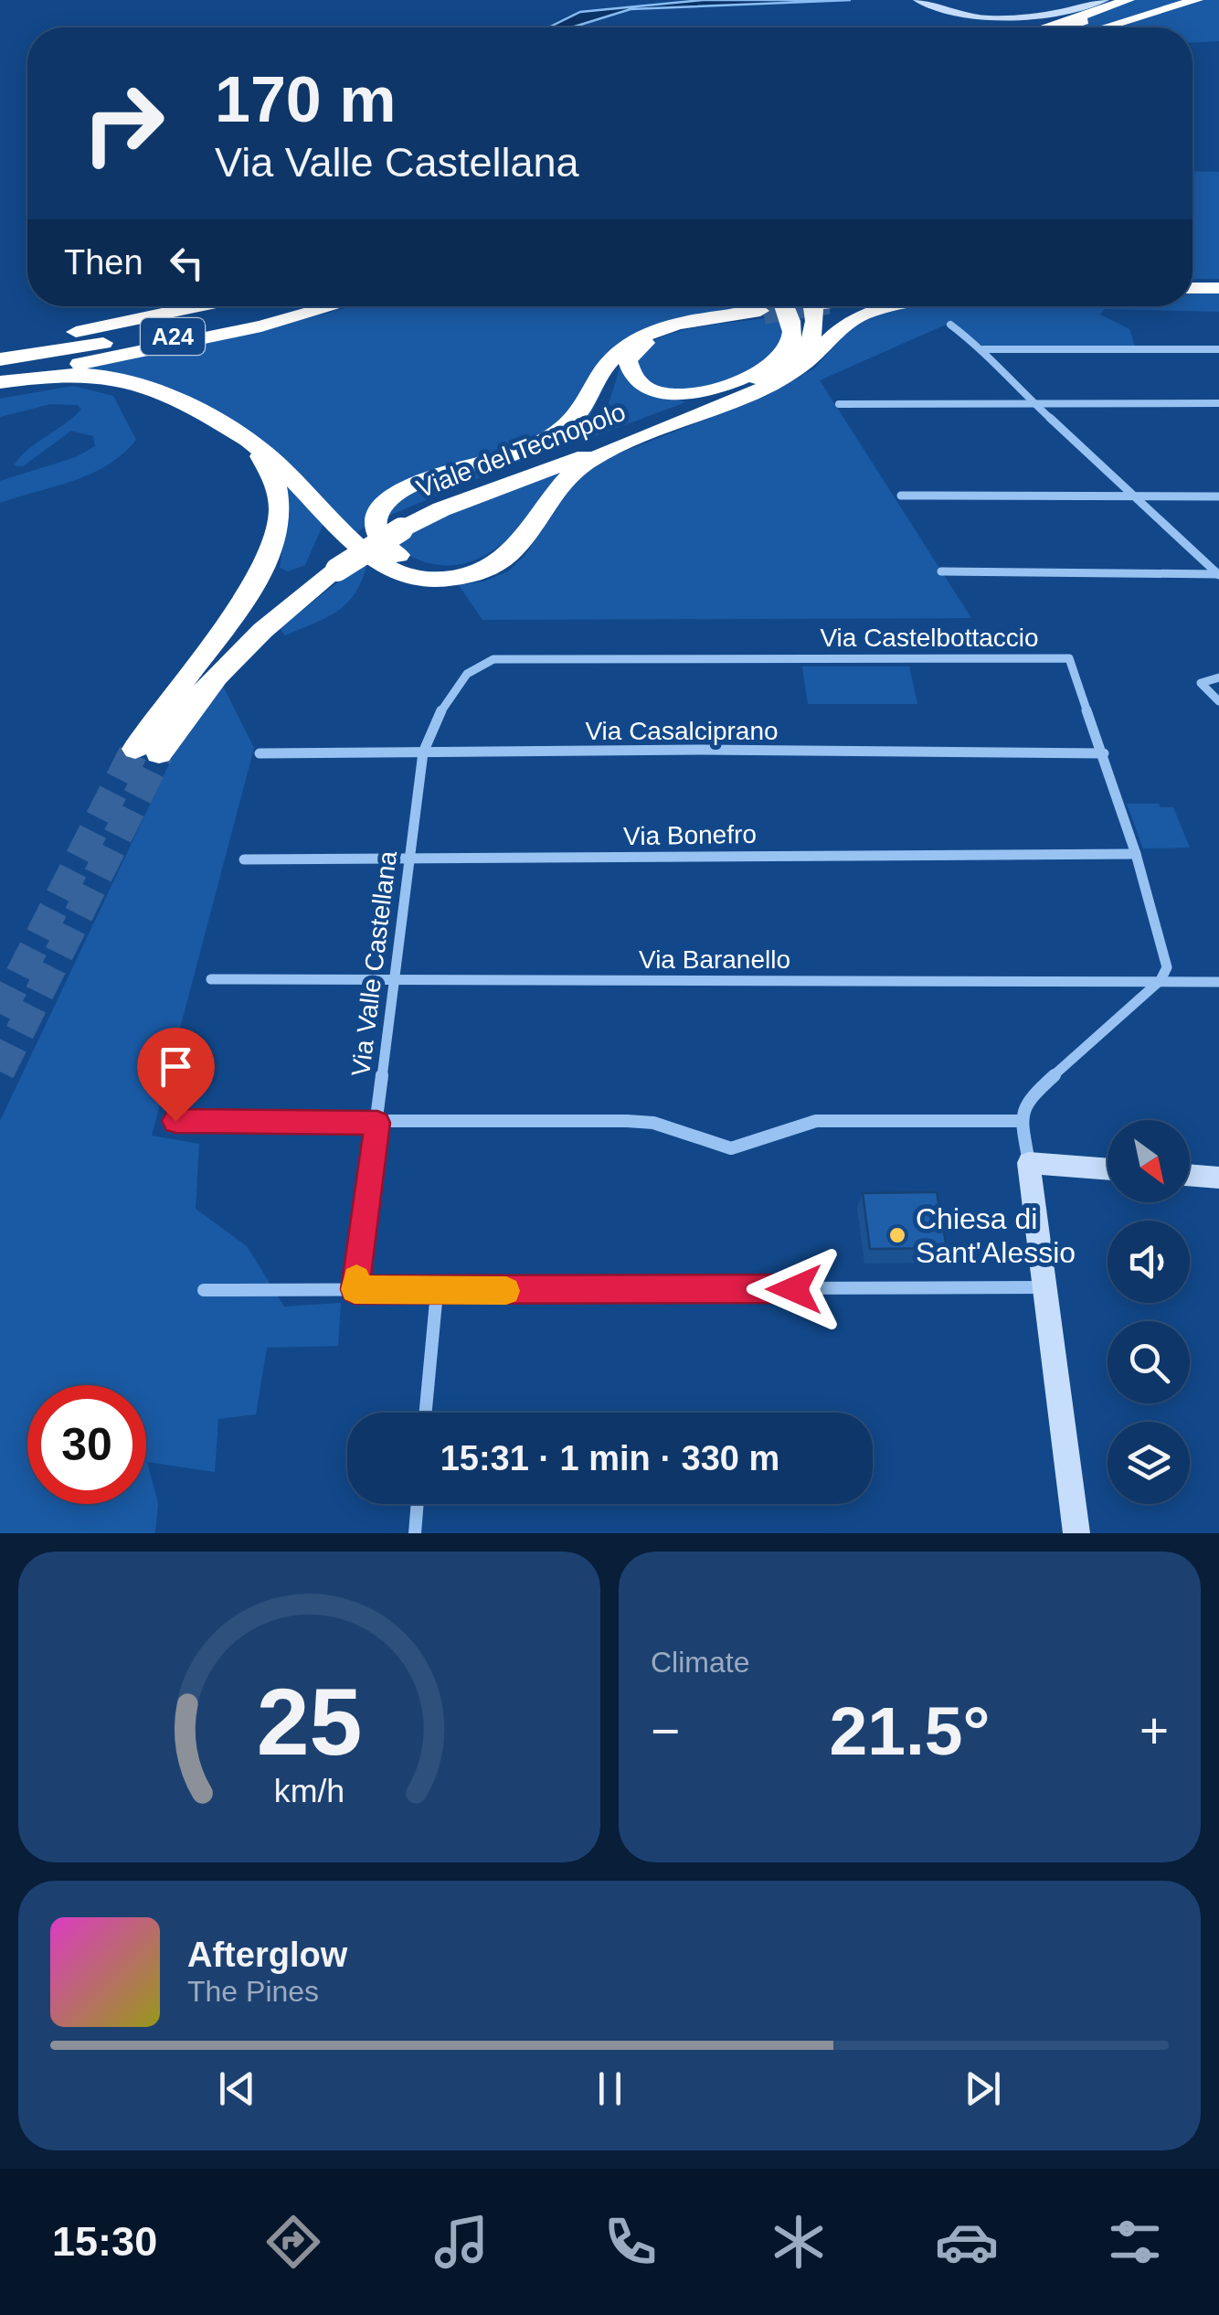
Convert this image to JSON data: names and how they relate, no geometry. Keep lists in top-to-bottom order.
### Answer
{
  "streets": {
    "highway": ["A24", "Viale del Tecnopolo"],
    "street": [
      "Via Castelbottaccio",
      "Via Casalciprano",
      "Via Bonefro",
      "Via Baranello",
      "Via Valle Castellana"
    ]
  },
  "crossings": [
    ["Via Castelbottaccio", "Via Casalciprano"],
    ["Via Castelbottaccio", "Via Bonefro"],
    ["Via Castelbottaccio", "Via Baranello"],
    ["Via Castelbottaccio", "Via Valle Castellana"],
    ["Via Casalciprano", "Via Valle Castellana"],
    ["Via Bonefro", "Via Valle Castellana"],
    ["Via Baranello", "Via Valle Castellana"]
  ],
  "places": ["Chiesa di Sant'Alessio"],
  "north": "bottom right",
  "page": {
    "turn": ["170 m", "Via Valle Castellana"],
    "then": "Then",
    "limit": "30",
    "trip": "15:31 · 1 min · 330 m",
    "tile": "Climate",
    "heat": ["−", "21.5°", "+"],
    "song": ["Afterglow", "The Pines"],
    "tabs": "15:30",
    "gauge": ["25", "km/h"]
  }
}
